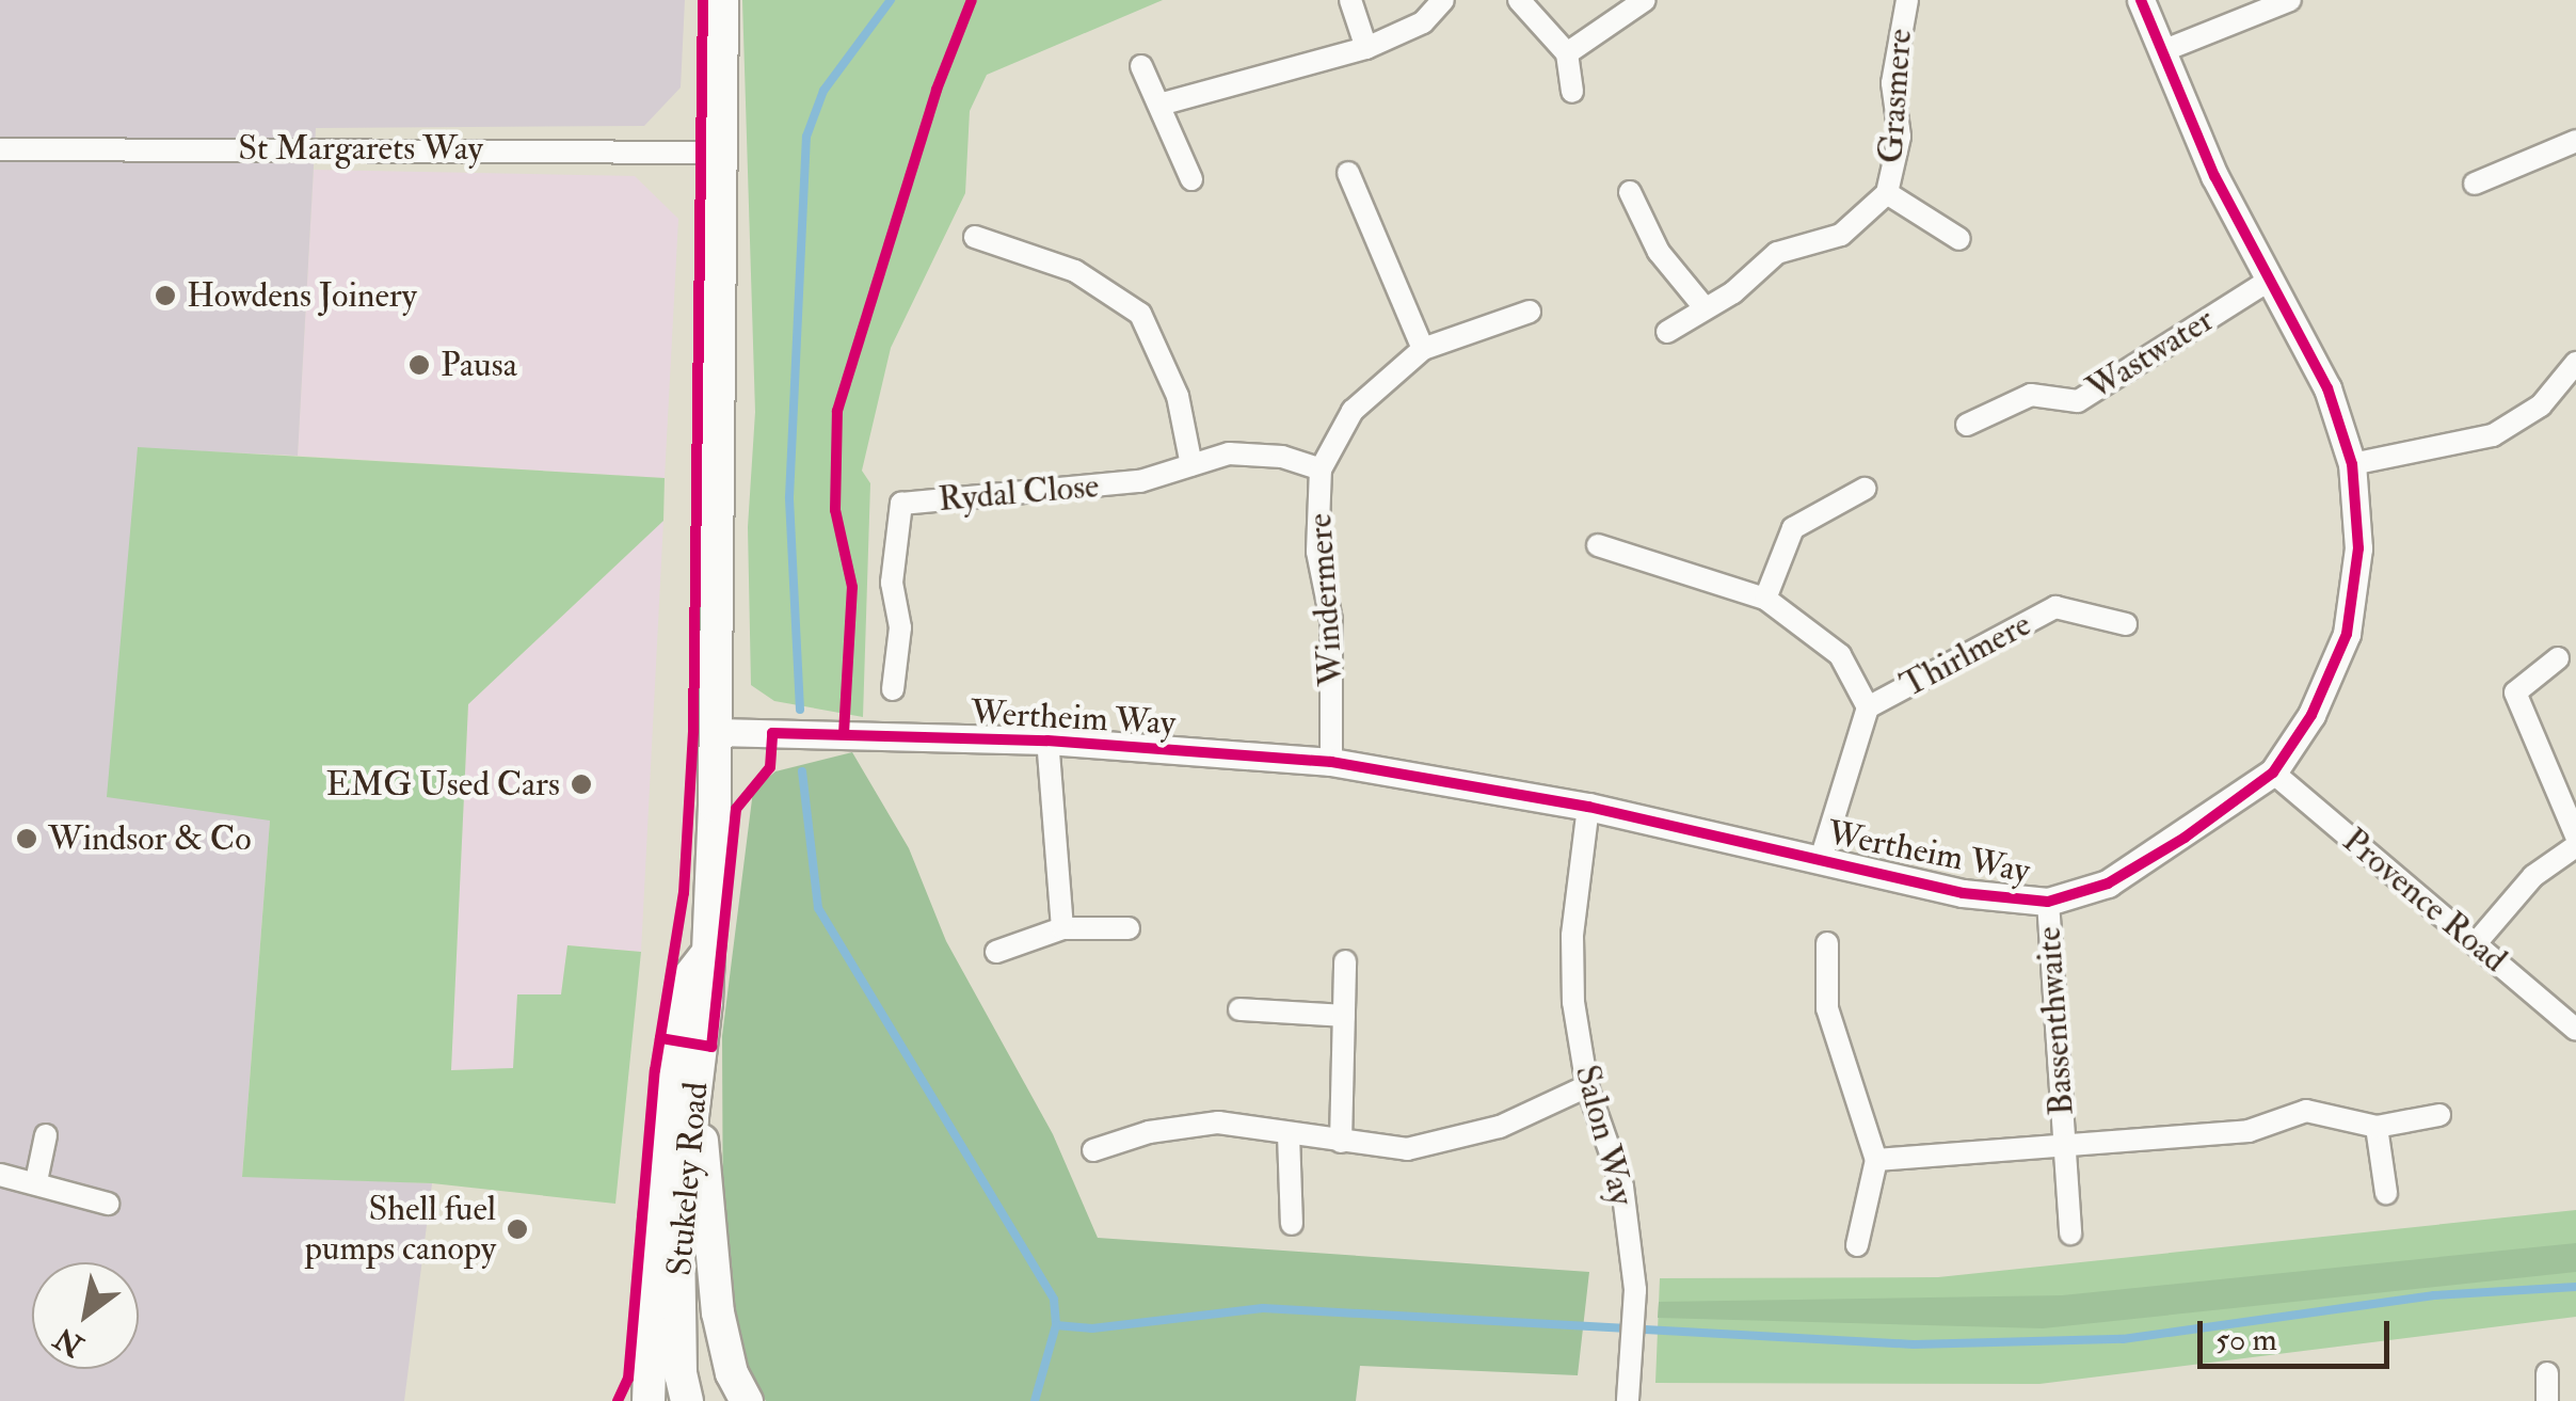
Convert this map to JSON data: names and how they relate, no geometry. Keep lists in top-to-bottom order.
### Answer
{
  "streets": {
    "main road": ["Stukeley Road"],
    "street": [
      "Grasmere",
      "St Margarets Way",
      "Wastwater",
      "Rydal Close",
      "Windermere",
      "Thirlmere",
      "Wertheim Way",
      "Provence Road",
      "Bassenthwaite",
      "Salon Way"
    ]
  },
  "crossings": [
    ["St Margarets Way", "Stukeley Road"],
    ["Wastwater", "Wertheim Way"],
    ["Rydal Close", "Windermere"],
    ["Windermere", "Wertheim Way"],
    ["Thirlmere", "Wertheim Way"],
    ["Wertheim Way", "Provence Road"],
    ["Wertheim Way", "Bassenthwaite"],
    ["Wertheim Way", "Salon Way"],
    ["Wertheim Way", "Stukeley Road"]
  ],
  "places": [
    "Howdens Joinery",
    "Pausa",
    "EMG Used Cars",
    "Windsor & Co",
    "Shell fuel pumps canopy"
  ],
  "scale_bar": "50 m",
  "north": "bottom left"
}
